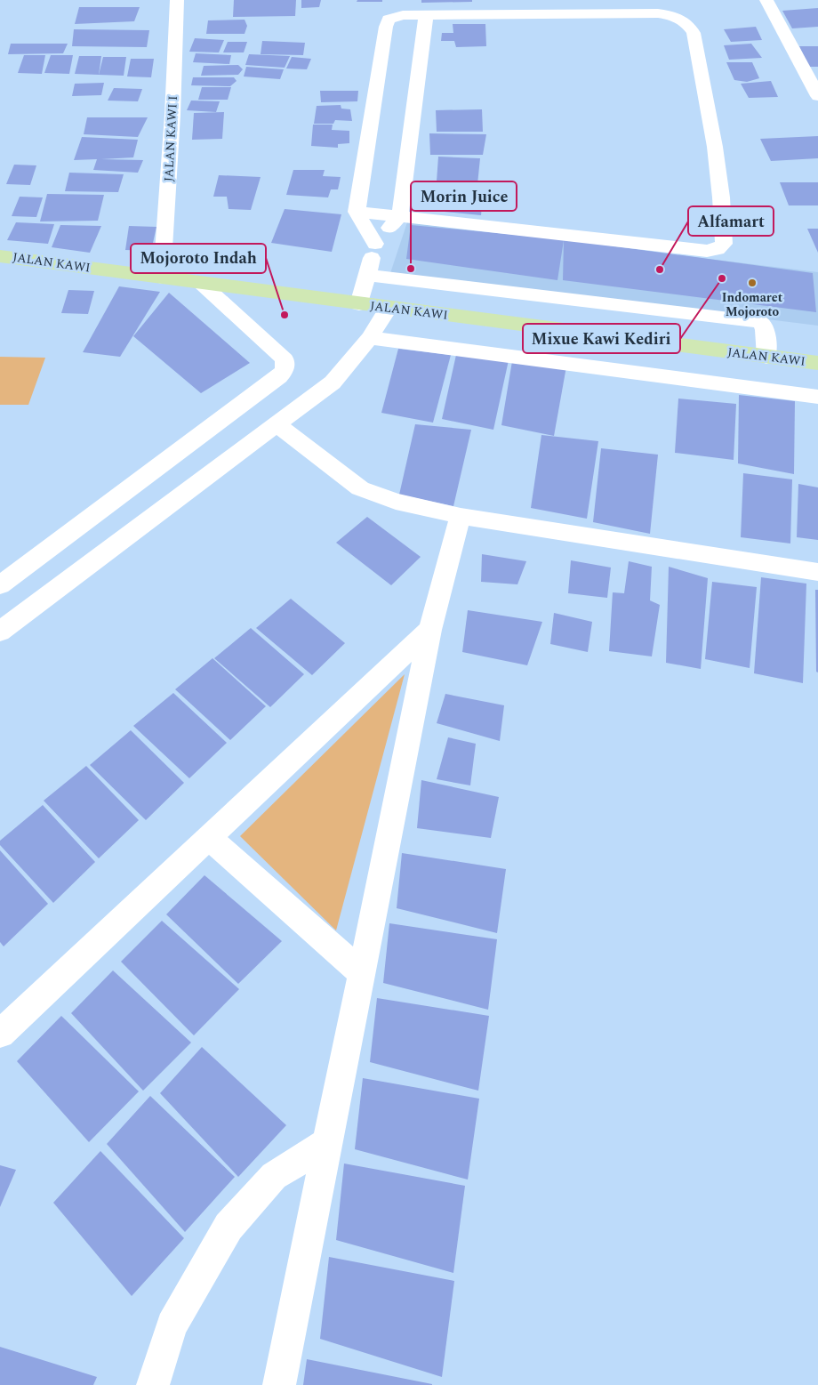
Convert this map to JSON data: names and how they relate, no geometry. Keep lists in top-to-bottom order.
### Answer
{
  "streets": {
    "main road": ["JALAN KAWI"],
    "street": ["JALAN KAWI I"]
  },
  "crossings": [
    ["JALAN KAWI I", "JALAN KAWI"]
  ],
  "places": [
    "Morin Juice",
    "Alfamart",
    "Mixue Kawi Kediri",
    "Indomaret Mojoroto",
    "Mojoroto Indah"
  ]
}
